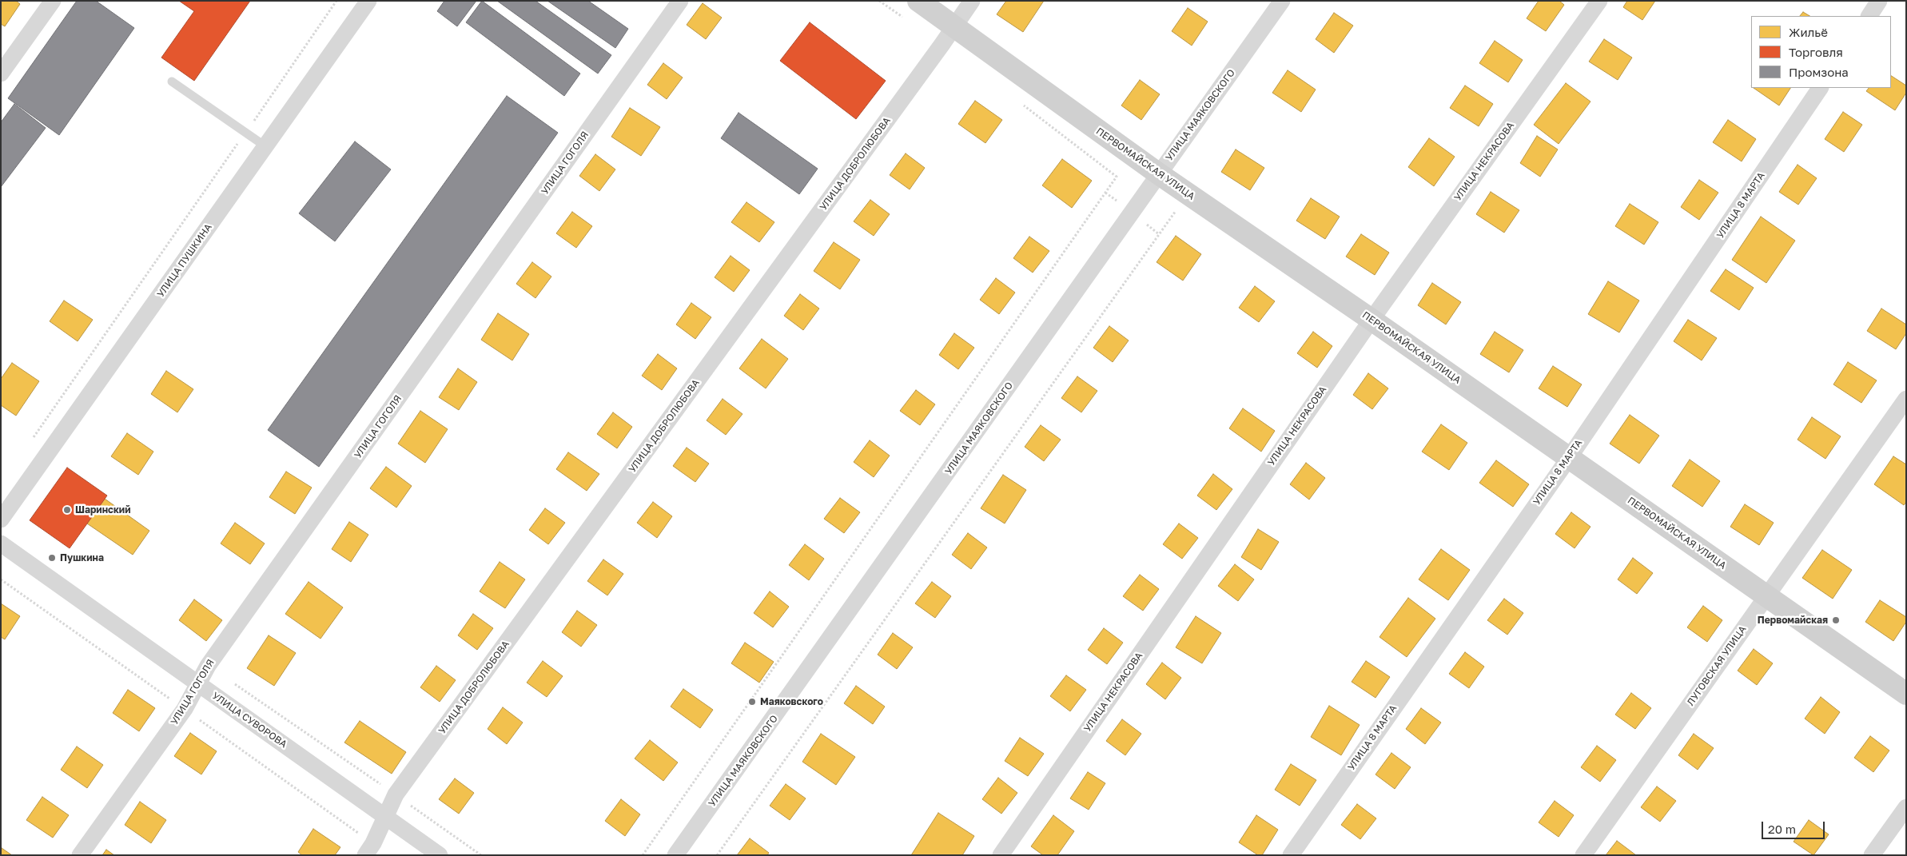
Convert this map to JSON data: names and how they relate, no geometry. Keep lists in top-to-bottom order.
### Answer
{
  "streets": {
    "street": [
      "УЛИЦА МАЯКОВСКОГО",
      "УЛИЦА НЕКРАСОВА",
      "УЛИЦА ГОГОЛЯ",
      "УЛИЦА ДОБРОЛЮБОВА",
      "ПЕРВОМАЙСКАЯ УЛИЦА",
      "УЛИЦА 8 МАРТА",
      "УЛИЦА ПУШКИНА",
      "ЛУГОВСКАЯ УЛИЦА",
      "УЛИЦА СУВОРОВА"
    ]
  },
  "crossings": [
    ["УЛИЦА МАЯКОВСКОГО", "ПЕРВОМАЙСКАЯ УЛИЦА"],
    ["УЛИЦА НЕКРАСОВА", "ПЕРВОМАЙСКАЯ УЛИЦА"],
    ["УЛИЦА ГОГОЛЯ", "УЛИЦА СУВОРОВА"],
    ["УЛИЦА ДОБРОЛЮБОВА", "ПЕРВОМАЙСКАЯ УЛИЦА"],
    ["УЛИЦА ДОБРОЛЮБОВА", "УЛИЦА СУВОРОВА"],
    ["ПЕРВОМАЙСКАЯ УЛИЦА", "УЛИЦА 8 МАРТА"],
    ["ПЕРВОМАЙСКАЯ УЛИЦА", "ЛУГОВСКАЯ УЛИЦА"]
  ],
  "places": [
    "Шаринский",
    "Пушкина",
    "Первомайская",
    "Маяковского"
  ],
  "legend": ["Жильё", "Торговля", "Промзона"],
  "scale_bar": "20 m"
}
